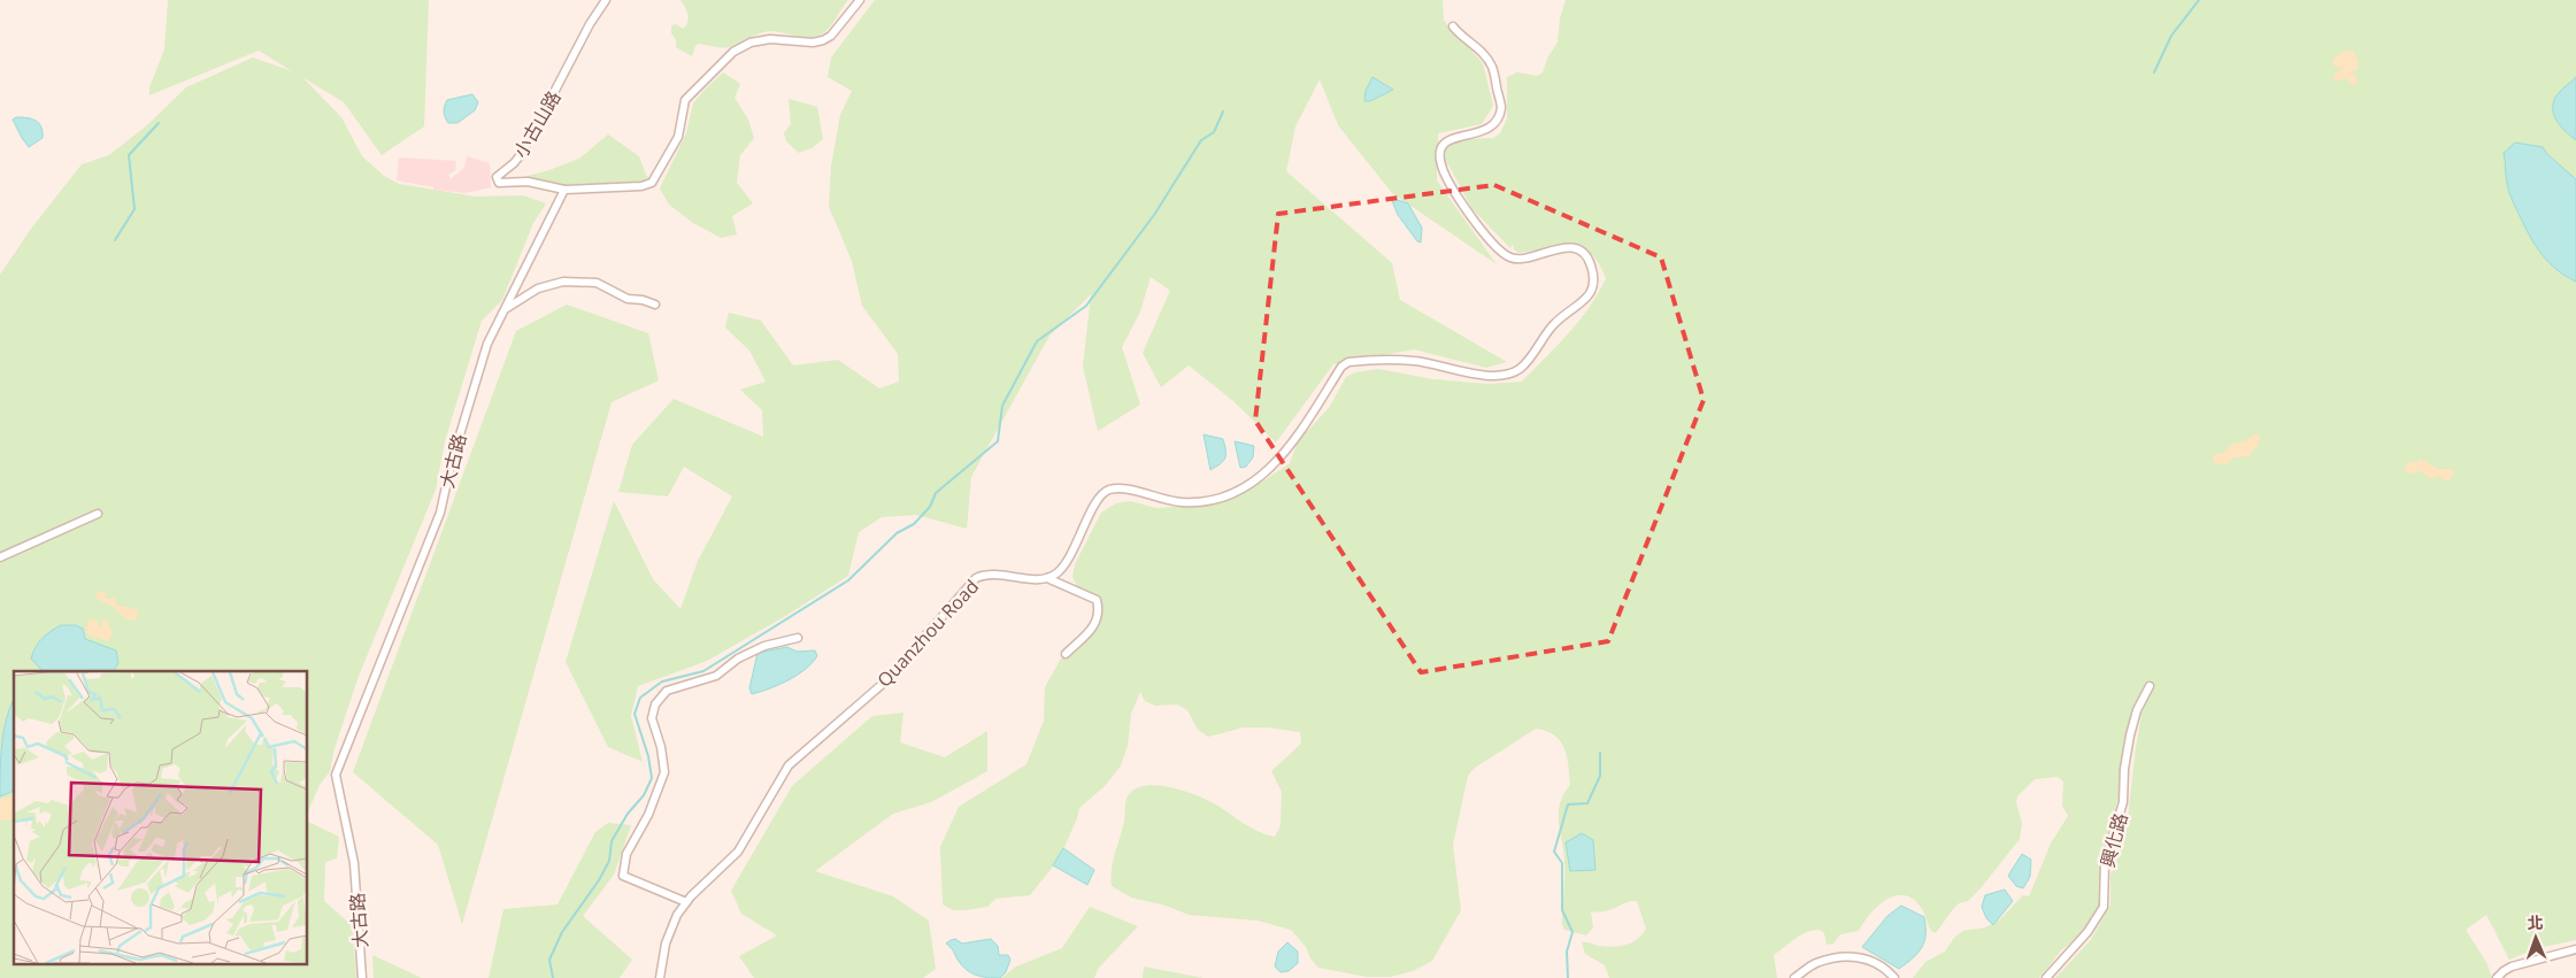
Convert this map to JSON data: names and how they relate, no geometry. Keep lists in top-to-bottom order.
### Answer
{
  "streets": {
    "street": [
      "小古山路",
      "大古路",
      "Quanzhou Road",
      "興化路"
    ]
  },
  "crossings": [
    ["小古山路", "大古路"]
  ],
  "north": "top"
}
